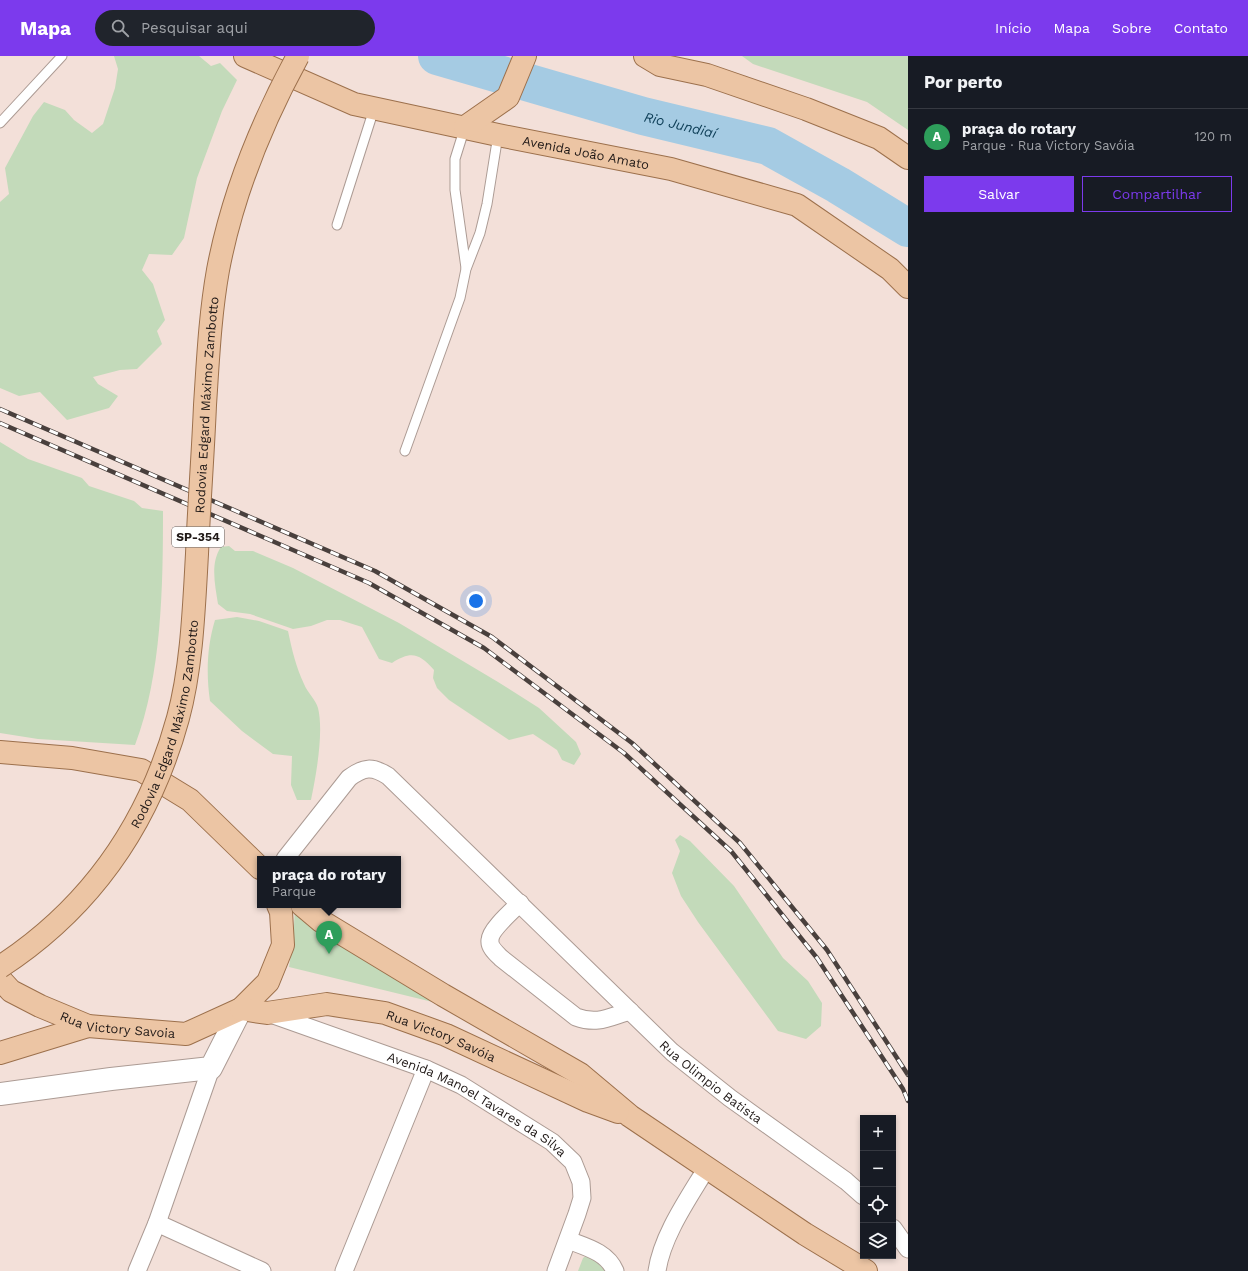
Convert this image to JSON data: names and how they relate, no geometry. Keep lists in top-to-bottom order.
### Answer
{
  "streets": {
    "main road": [
      "Avenida João Amato",
      "Rodovia Edgard Máximo Zambotto",
      "SP-354",
      "Rua Victory Savoia",
      "Rua Victory Savóia"
    ],
    "street": ["Rua Olimpio Batista", "Avenida Manoel Tavares da Silva"]
  },
  "crossings": [
    ["Rua Victory Savoia", "Rua Victory Savóia"],
    ["Rua Victory Savóia", "Avenida Manoel Tavares da Silva"]
  ],
  "water": ["Rio Jundiaí"],
  "page": {
    "header": "Mapa",
    "search": "Pesquisar aqui",
    "nav": [
      "Início",
      "Mapa",
      "Sobre",
      "Contato"
    ],
    "heading": "Por perto",
    "list": [
      {
        "mark": "A",
        "name": "praça do rotary",
        "note": "Parque · Rua Victory Savóia",
        "value": "120 m"
      }
    ],
    "buttons": ["Salvar", "Compartilhar"],
    "popup": ["praça do rotary", "Parque"],
    "pins": "A",
    "map_buttons": ["+", "−"]
  }
}
